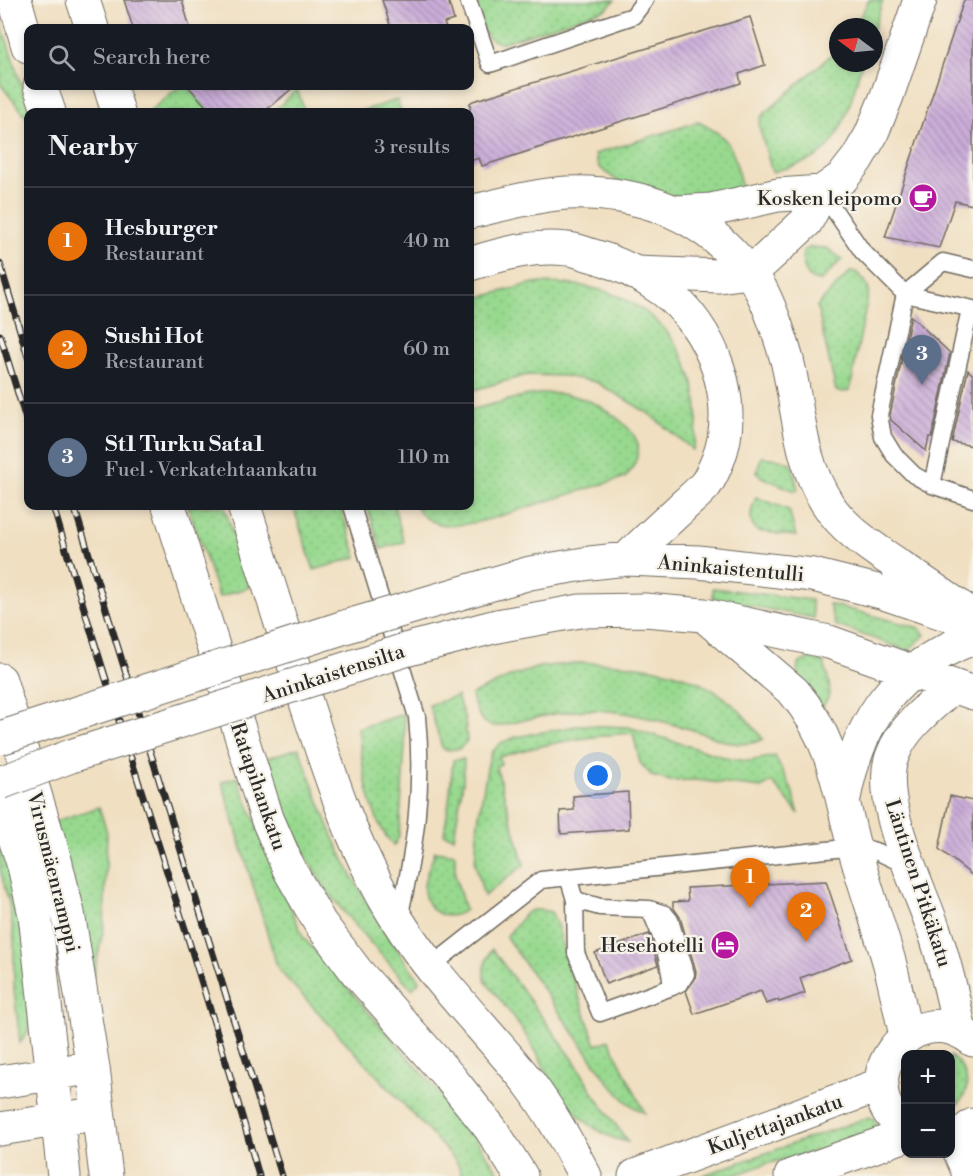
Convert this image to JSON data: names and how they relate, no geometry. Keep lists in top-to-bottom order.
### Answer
{
  "streets": {
    "main road": [
      "Aninkaistentulli",
      "Aninkaistensilta",
      "Ratapihankatu",
      "Virusmäenramppi",
      "Läntinen Pitkäkatu",
      "Kuljettajankatu"
    ]
  },
  "crossings": [
    ["Aninkaistentulli", "Aninkaistensilta"]
  ],
  "places": {
    "cafe": ["Kosken leipomo"],
    "hotel": ["Hesehotelli"]
  },
  "north": "left",
  "page": {
    "search": "Search here",
    "heading": ["Nearby", "3 results"],
    "list": [
      {
        "mark": "1",
        "name": "Hesburger",
        "note": "Restaurant",
        "value": "40 m"
      },
      {
        "mark": "2",
        "name": "Sushi Hot",
        "note": "Restaurant",
        "value": "60 m"
      },
      {
        "mark": "3",
        "name": "St1 Turku Sata1",
        "note": "Fuel · Verkatehtaankatu",
        "value": "110 m"
      }
    ],
    "pins": ["3", "1", "2"],
    "map_buttons": ["+", "−"]
  }
}
